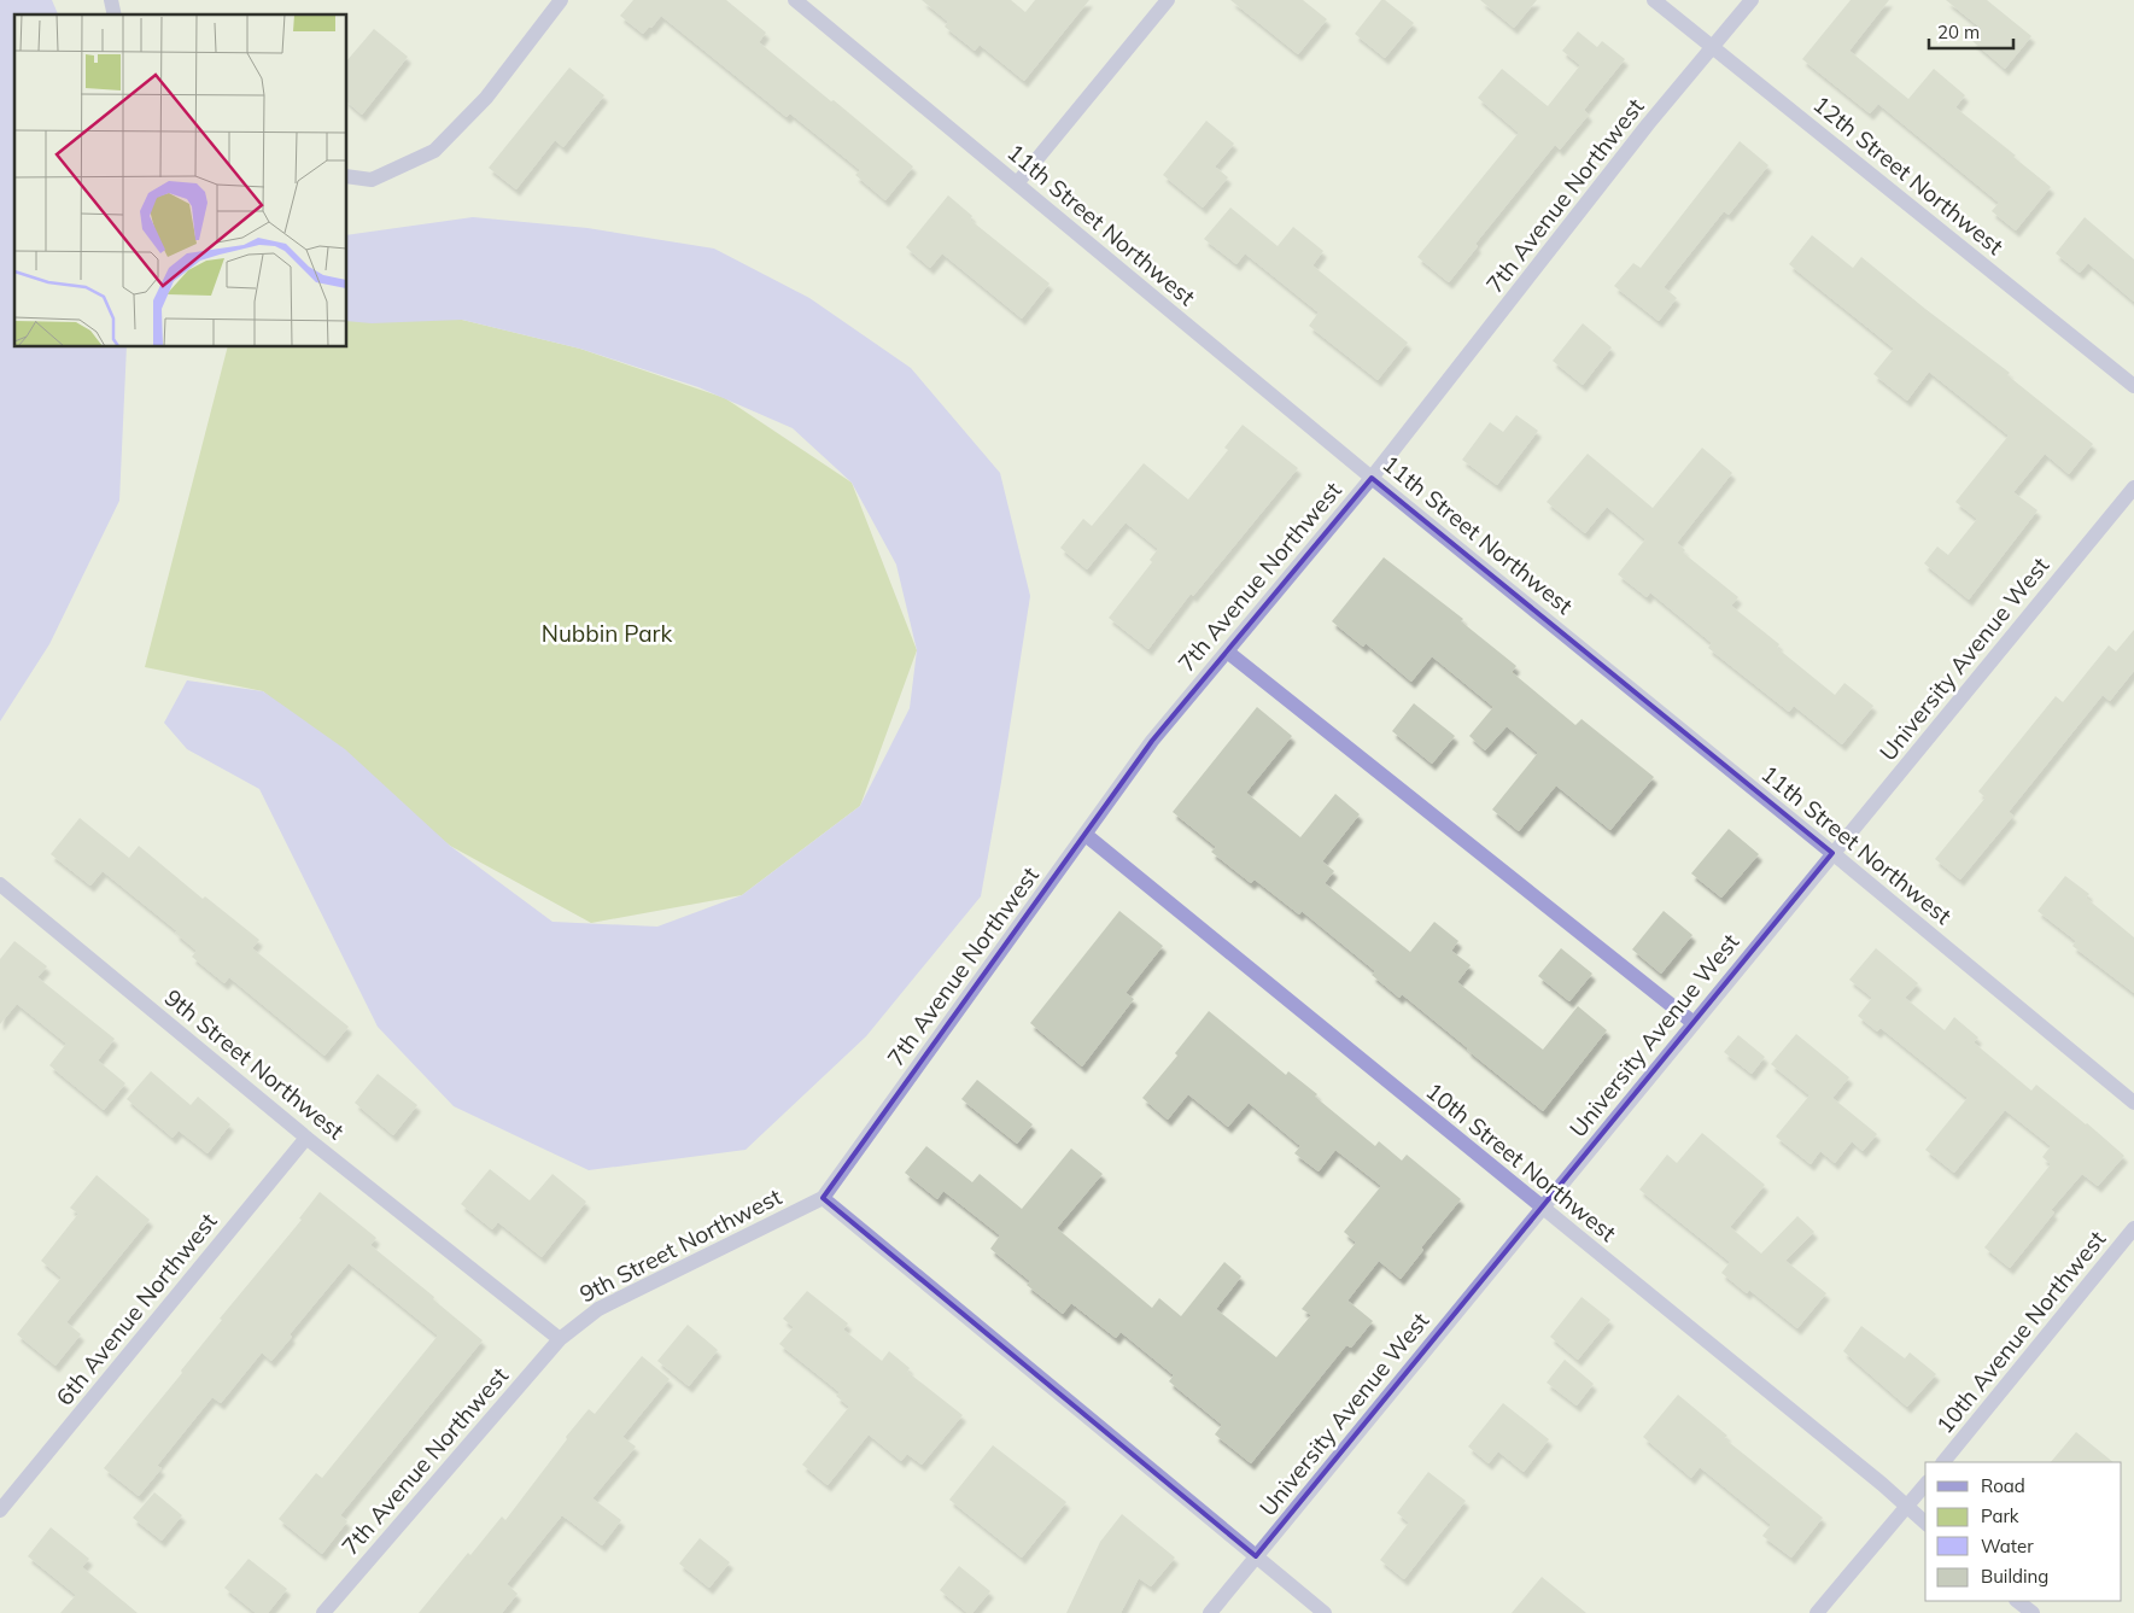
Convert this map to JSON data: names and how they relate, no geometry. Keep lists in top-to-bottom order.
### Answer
{
  "streets": {
    "street": [
      "12th Street Northwest",
      "7th Avenue Northwest",
      "11th Street Northwest",
      "University Avenue West",
      "9th Street Northwest",
      "10th Street Northwest",
      "6th Avenue Northwest",
      "10th Avenue Northwest"
    ]
  },
  "crossings": [
    ["12th Street Northwest", "7th Avenue Northwest"],
    ["7th Avenue Northwest", "11th Street Northwest"],
    ["7th Avenue Northwest", "9th Street Northwest"],
    ["7th Avenue Northwest", "10th Street Northwest"],
    ["11th Street Northwest", "University Avenue West"],
    ["University Avenue West", "10th Street Northwest"],
    ["9th Street Northwest", "6th Avenue Northwest"]
  ],
  "parks": ["Nubbin Park"],
  "legend": [
    "Road",
    "Park",
    "Water",
    "Building"
  ],
  "scale_bar": "20 m"
}
